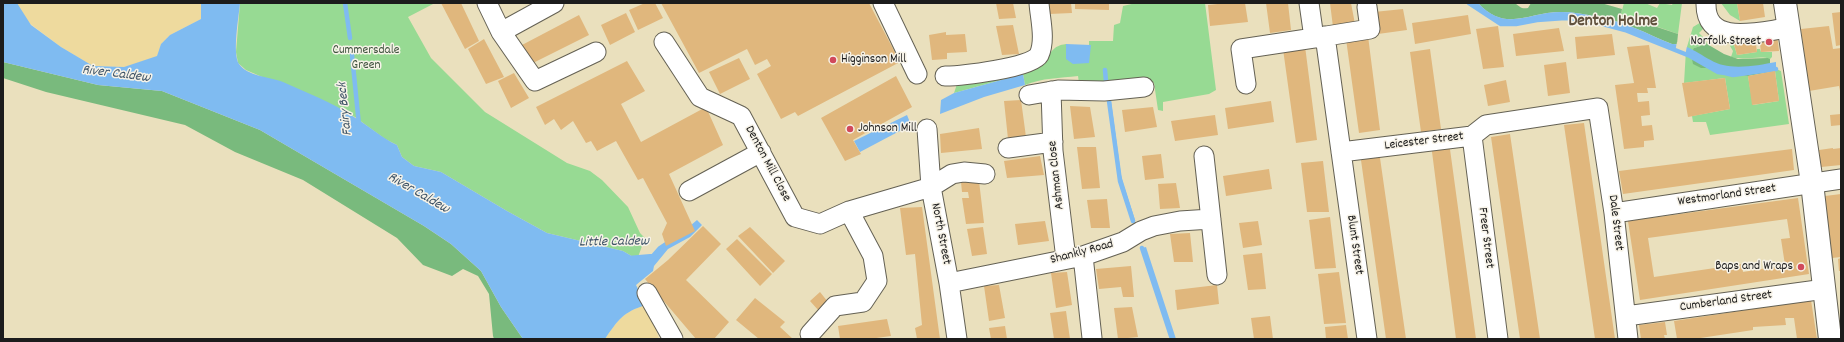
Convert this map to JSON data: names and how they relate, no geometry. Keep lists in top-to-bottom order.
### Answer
{
  "streets": {
    "street": [
      "Leicester Street",
      "Denton Mill Close",
      "Ashman Close",
      "Westmorland Street",
      "Dale Street",
      "North Street",
      "Freer Street",
      "Blunt Street",
      "Shankly Road",
      "Cumberland Street"
    ]
  },
  "crossings": [
    ["Leicester Street", "Dale Street"],
    ["Leicester Street", "Freer Street"],
    ["Leicester Street", "Blunt Street"],
    ["Denton Mill Close", "North Street"],
    ["Ashman Close", "Shankly Road"],
    ["Westmorland Street", "Dale Street"],
    ["Dale Street", "Cumberland Street"],
    ["North Street", "Shankly Road"]
  ],
  "districts": ["Denton Holme"],
  "water": ["River Caldew", "Fairy Beck", "Little Caldew"],
  "parks": ["Cummersdale Green"],
  "places": [
    "Norfolk Street",
    "Higginson Mill",
    "Johnson Mill",
    "Baps and Wraps"
  ]
}
